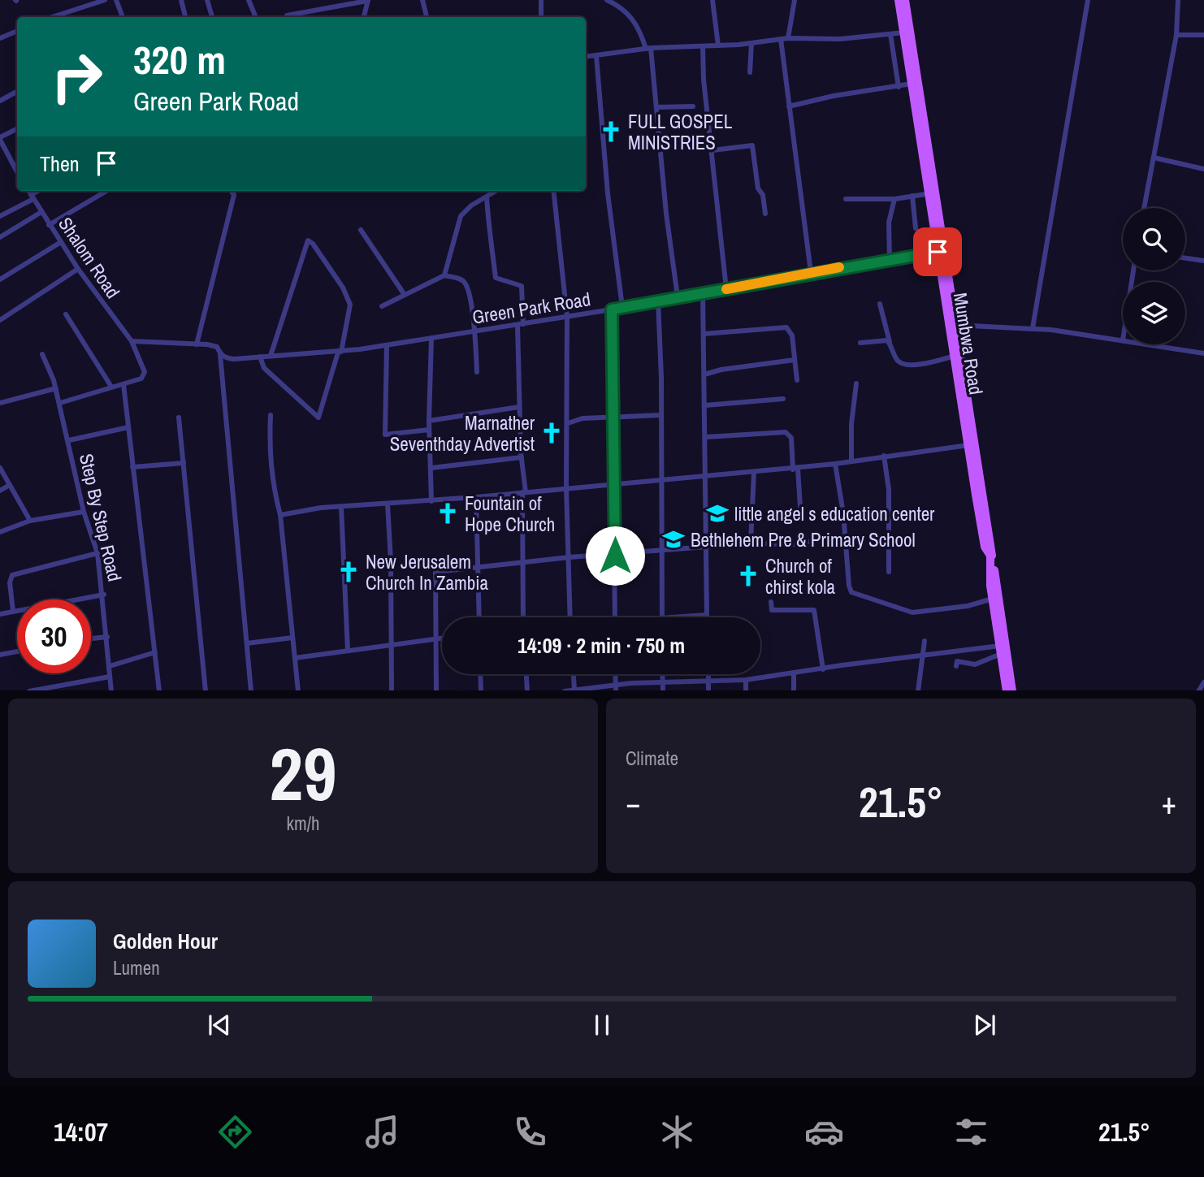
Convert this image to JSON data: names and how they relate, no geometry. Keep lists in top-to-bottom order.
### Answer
{
  "streets": {
    "main road": ["Mumbwa Road"],
    "street": ["Shalom Road", "Green Park Road", "Step By Step Road"]
  },
  "crossings": [
    ["Shalom Road", "Green Park Road"],
    ["Green Park Road", "Mumbwa Road"]
  ],
  "places": {
    "church": [
      "FULL GOSPEL MINISTRIES",
      "Marnather Seventhday Advertist",
      "Fountain of Hope Church",
      "New Jerusalem Church In Zambia",
      "Church of chirst kola"
    ],
    "school or university": ["little angel s education center", "Bethlehem Pre & Primary School"]
  },
  "page": {
    "turn": ["320 m", "Green Park Road"],
    "then": "Then",
    "limit": "30",
    "trip": "14:09 · 2 min · 750 m",
    "tile": [
      ["29", "km/h"],
      "Climate"
    ],
    "heat": ["−", "21.5°", "+"],
    "song": ["Golden Hour", "Lumen"],
    "tabs": ["14:07", "21.5°"]
  }
}
